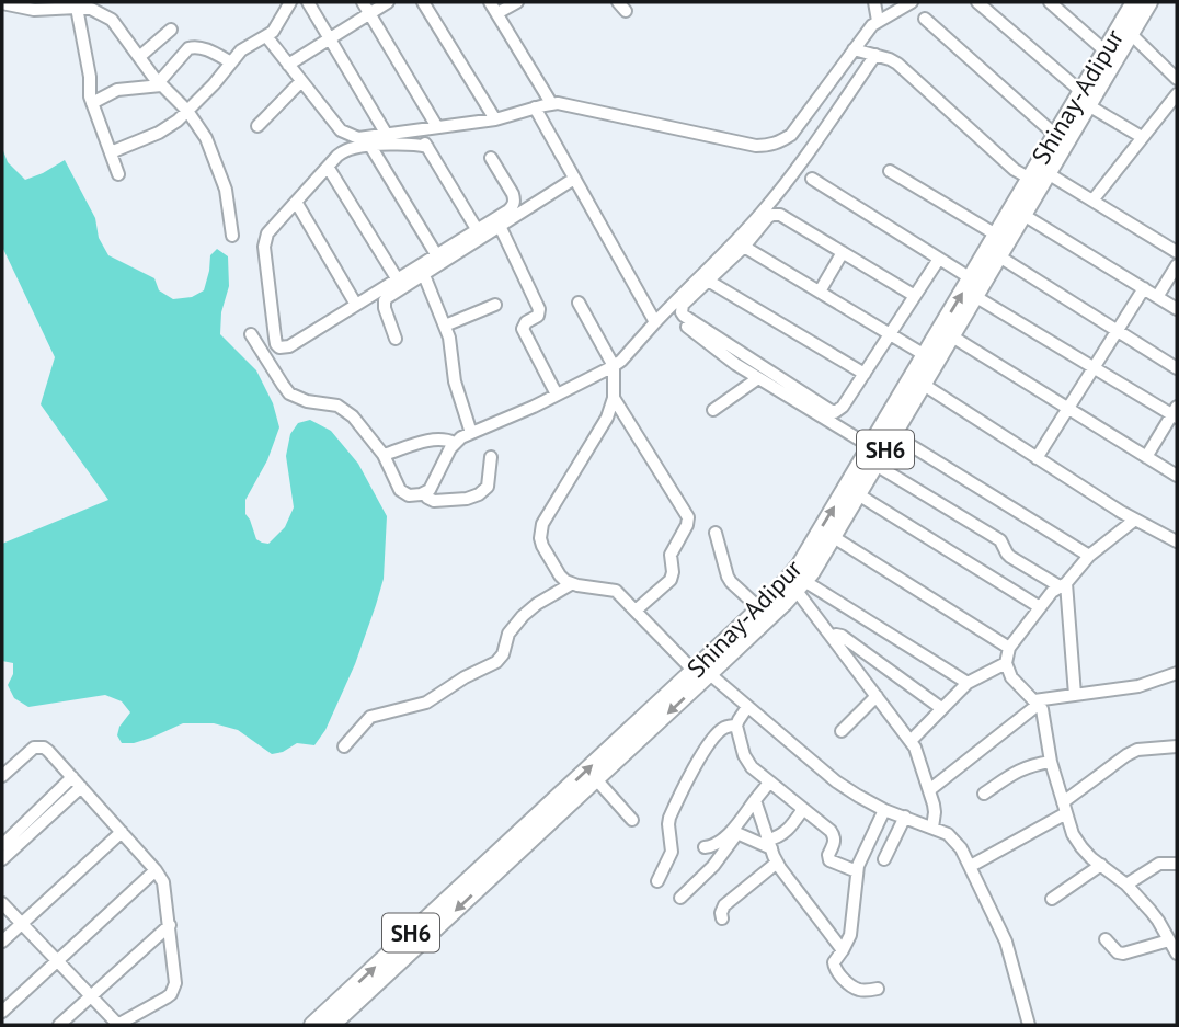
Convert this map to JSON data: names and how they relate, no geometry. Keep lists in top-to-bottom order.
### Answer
{
  "streets": {
    "main road": ["Shinay-Adipur", "SH6"]
  }
}
